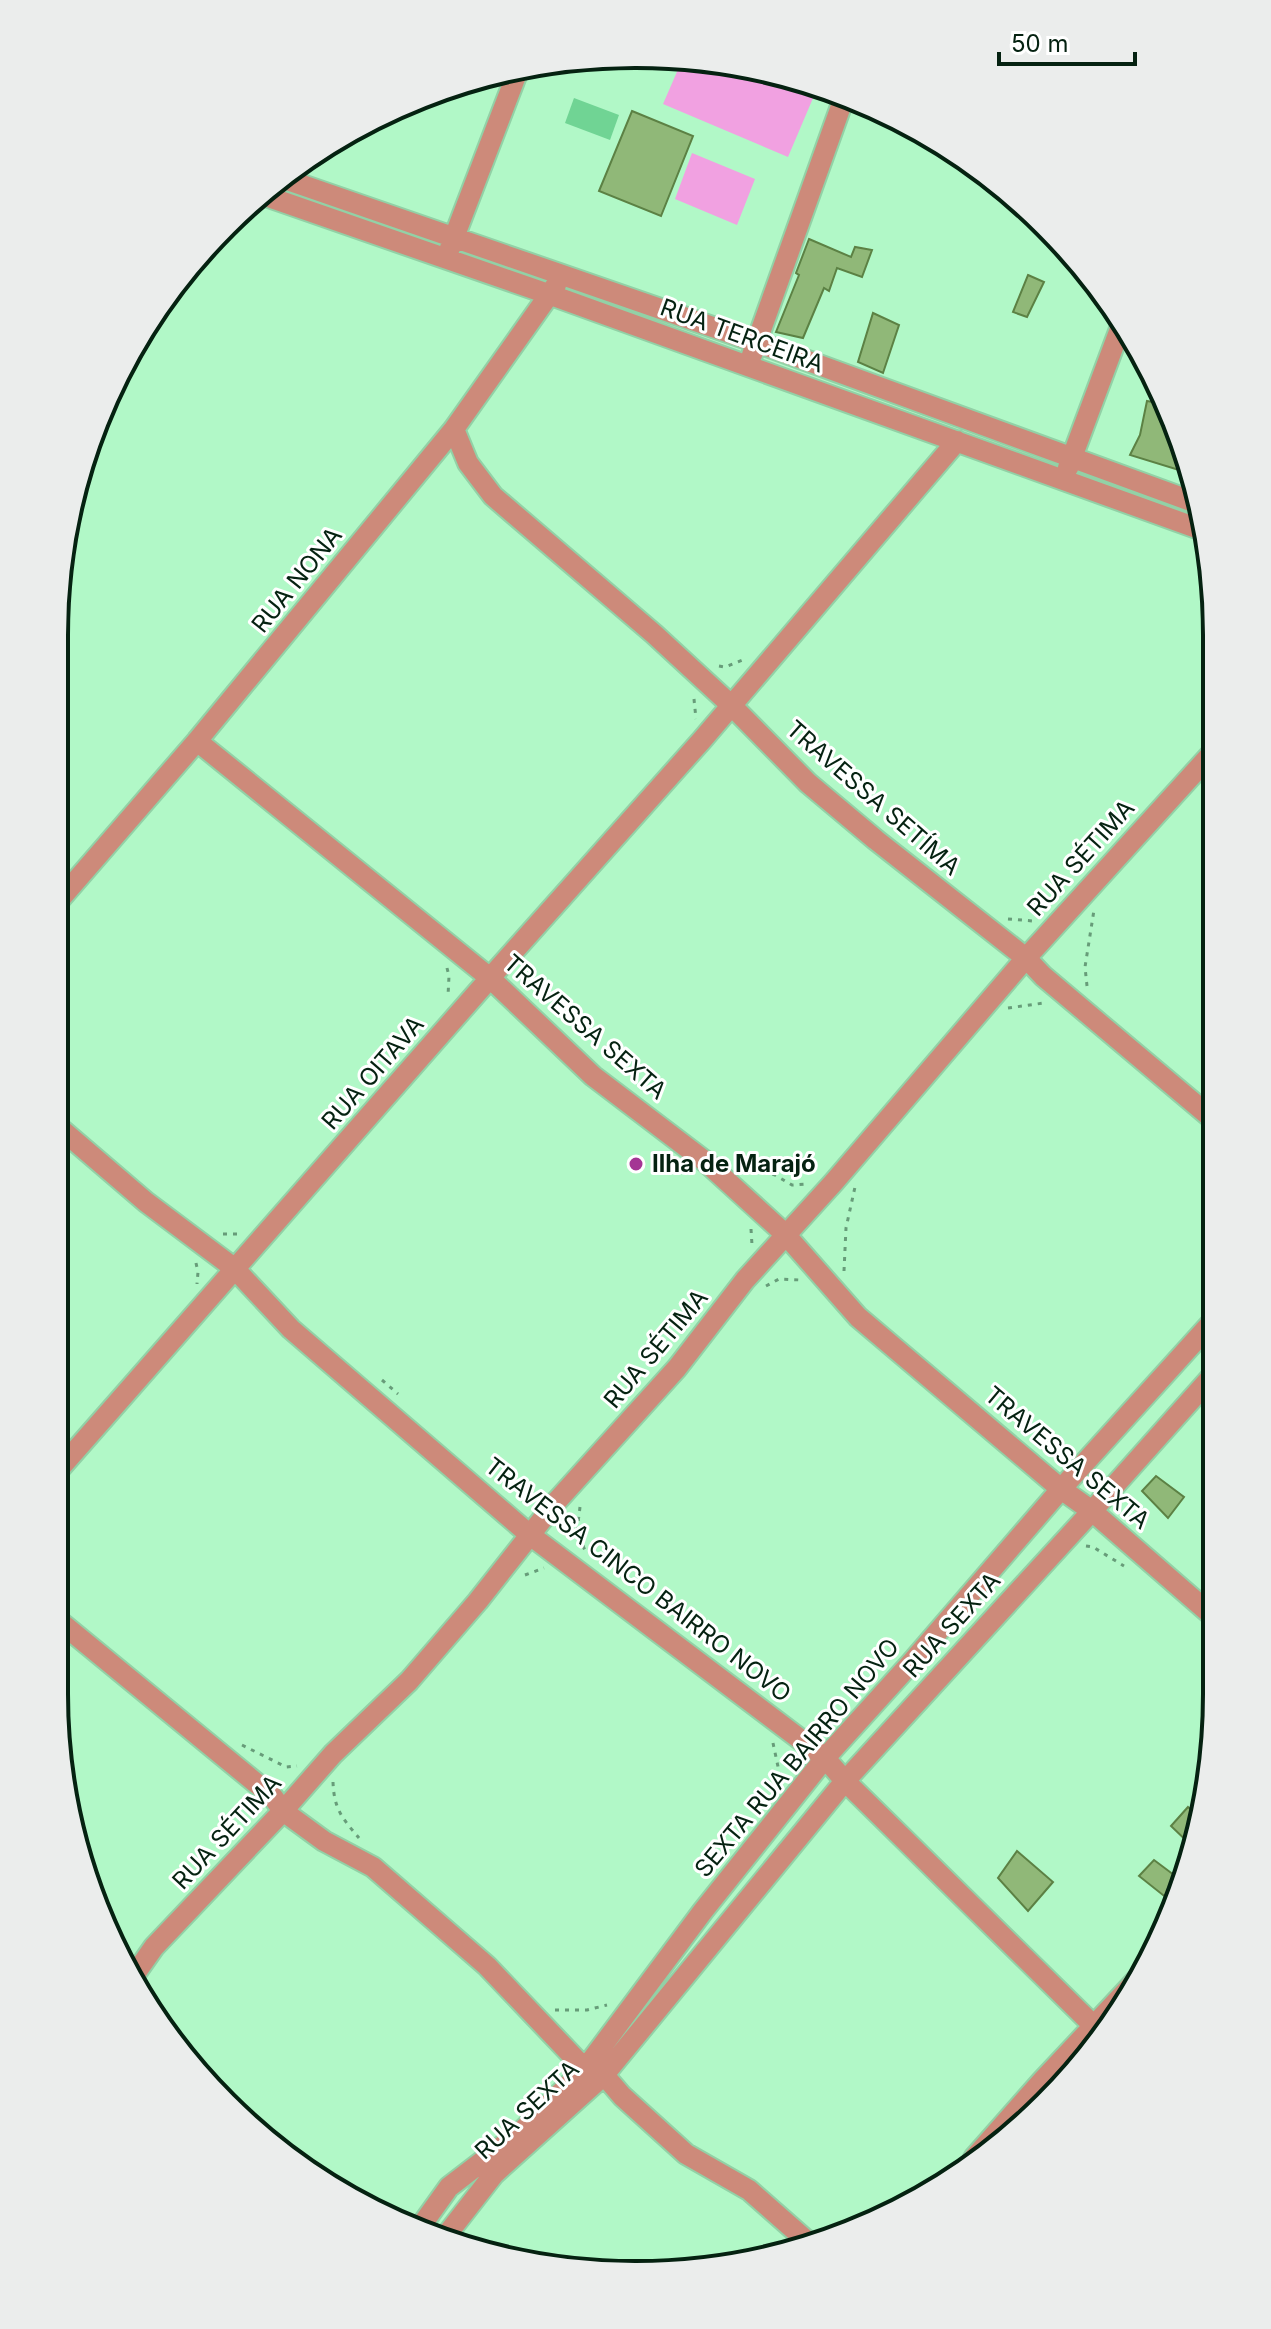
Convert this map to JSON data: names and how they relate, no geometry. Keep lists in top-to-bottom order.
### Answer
{
  "streets": {
    "street": [
      "RUA TERCEIRA",
      "RUA NONA",
      "TRAVESSA SETÍMA",
      "RUA SÉTIMA",
      "TRAVESSA SEXTA",
      "RUA OITAVA",
      "TRAVESSA CINCO BAIRRO NOVO",
      "RUA SEXTA",
      "SEXTA RUA BAIRRO NOVO"
    ]
  },
  "crossings": [
    ["RUA TERCEIRA", "RUA NONA"],
    ["RUA TERCEIRA", "RUA OITAVA"],
    ["RUA NONA", "TRAVESSA SETÍMA"],
    ["RUA NONA", "TRAVESSA SEXTA"],
    ["TRAVESSA SETÍMA", "RUA SÉTIMA"],
    ["TRAVESSA SETÍMA", "RUA OITAVA"],
    ["RUA SÉTIMA", "TRAVESSA SEXTA"],
    ["RUA SÉTIMA", "TRAVESSA CINCO BAIRRO NOVO"],
    ["TRAVESSA SEXTA", "RUA OITAVA"],
    ["TRAVESSA SEXTA", "RUA SEXTA"],
    ["TRAVESSA SEXTA", "SEXTA RUA BAIRRO NOVO"],
    ["RUA OITAVA", "TRAVESSA CINCO BAIRRO NOVO"],
    ["TRAVESSA CINCO BAIRRO NOVO", "RUA SEXTA"],
    ["TRAVESSA CINCO BAIRRO NOVO", "SEXTA RUA BAIRRO NOVO"],
    ["RUA SEXTA", "SEXTA RUA BAIRRO NOVO"]
  ],
  "places": ["Ilha de Marajó"],
  "scale_bar": "50 m"
}
